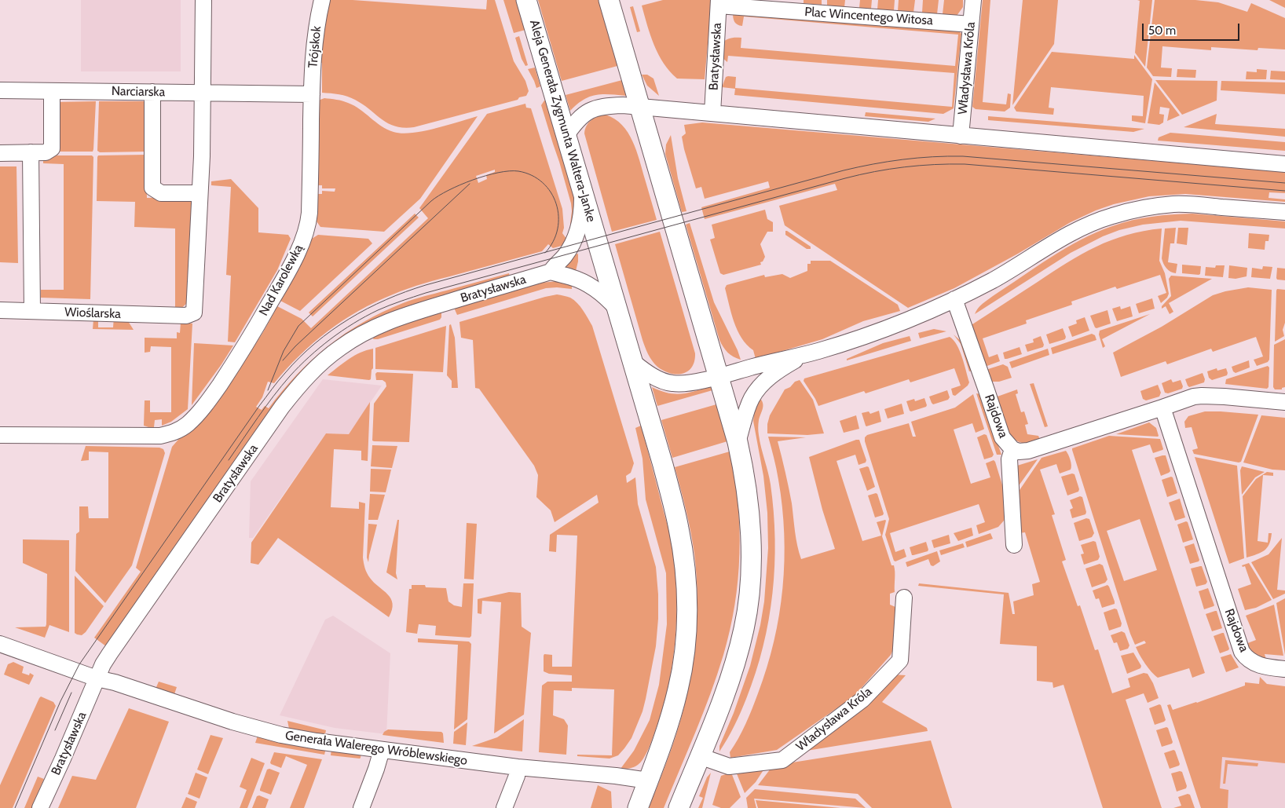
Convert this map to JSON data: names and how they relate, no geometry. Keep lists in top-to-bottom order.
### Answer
{
  "streets": {
    "main road": ["Aleja Generała Zygmunta Waltera-Janke"],
    "street": [
      "Plac Wincentego Witosa",
      "Trójskok",
      "Bratysławska",
      "Władysława Króla",
      "Narciarska",
      "Nad Karolewką",
      "Wioślarska",
      "Rajdowa",
      "Generała Walerego Wróblewskiego"
    ]
  },
  "crossings": [
    ["Plac Wincentego Witosa", "Bratysławska"],
    ["Plac Wincentego Witosa", "Władysława Króla"],
    ["Trójskok", "Narciarska"],
    ["Trójskok", "Nad Karolewką"],
    ["Bratysławska", "Generała Walerego Wróblewskiego"],
    ["Narciarska", "Nad Karolewką"],
    ["Aleja Generała Zygmunta Waltera-Janke", "Generała Walerego Wróblewskiego"]
  ],
  "scale_bar": "50 m"
}
